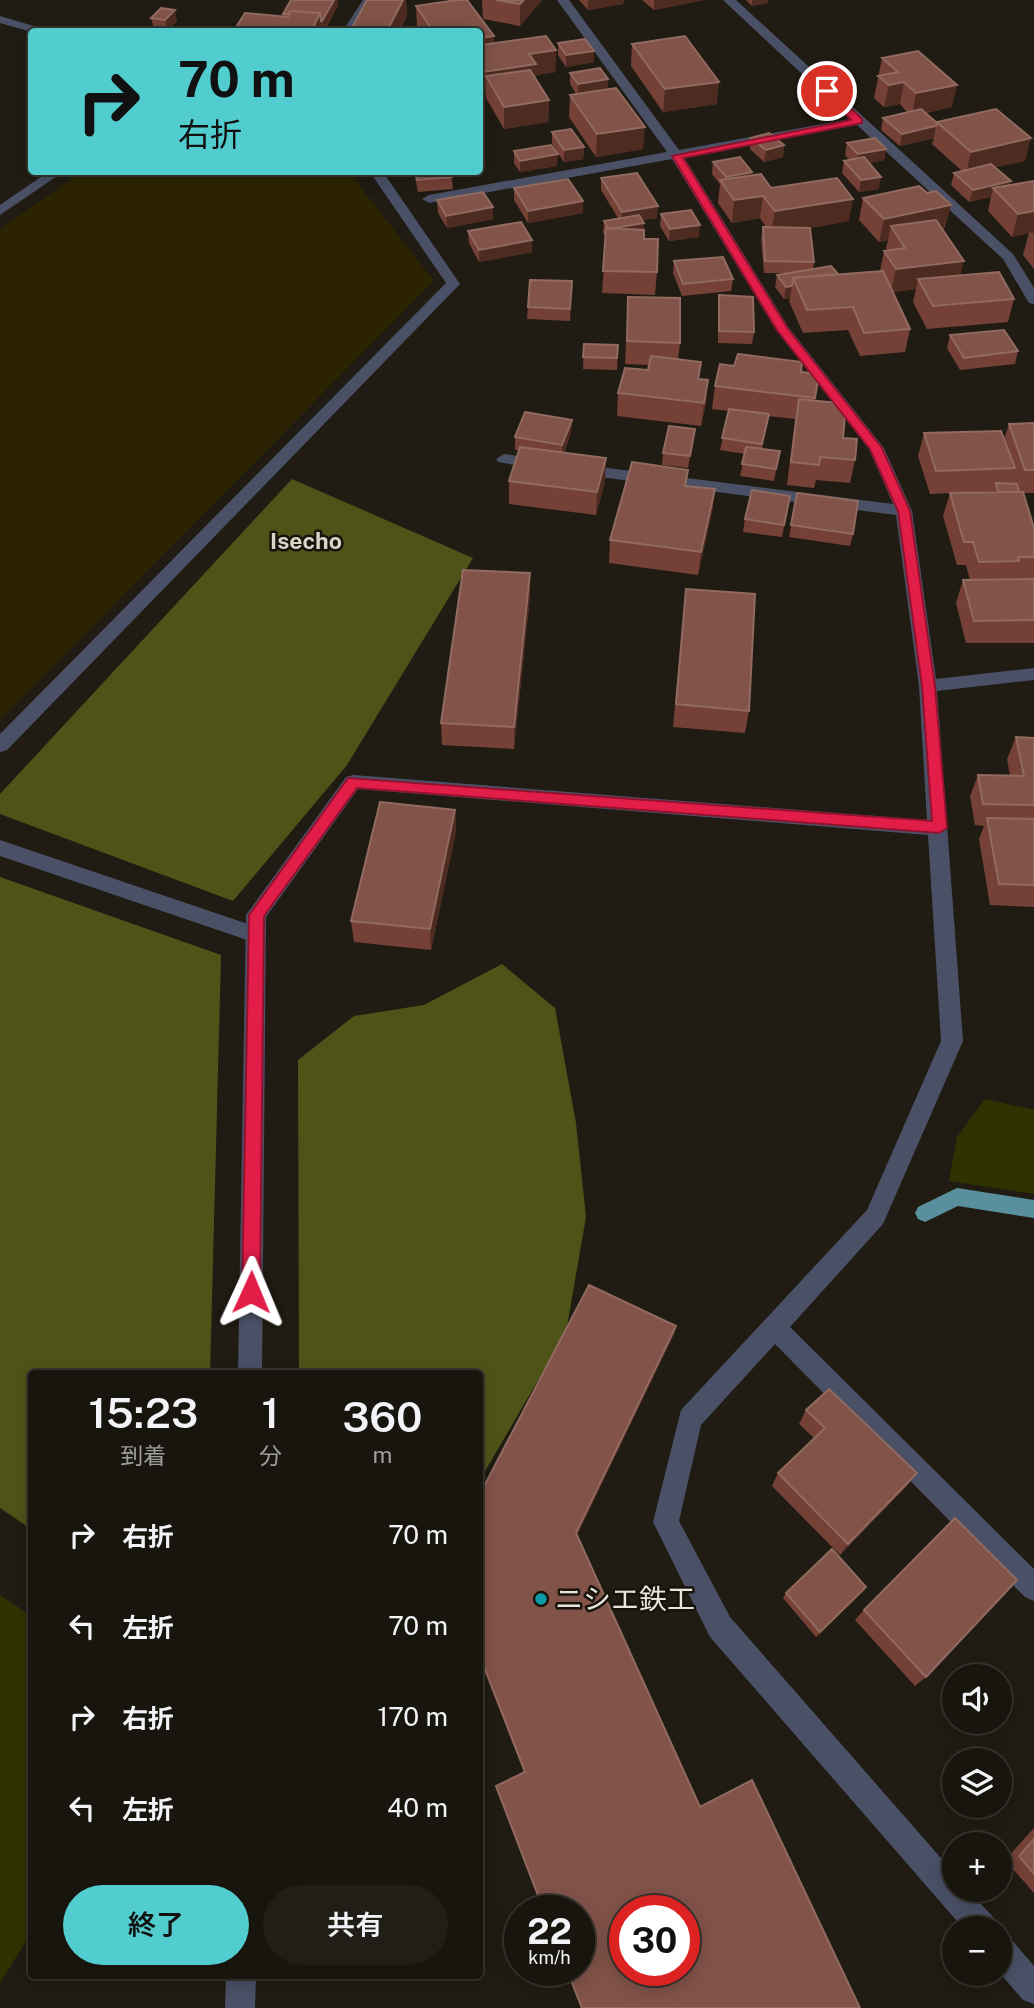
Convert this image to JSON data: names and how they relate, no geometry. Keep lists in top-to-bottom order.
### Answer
{
  "districts": ["Isecho"],
  "places": ["ニシエ鉄工"],
  "page": {
    "turn": ["70 m", "右折"],
    "eta": [
      "15:23",
      "到着",
      "1",
      "分",
      "360",
      "m"
    ],
    "list": [
      {
        "name": "右折",
        "value": "70 m"
      },
      {
        "name": "左折",
        "value": "70 m"
      },
      {
        "name": "右折",
        "value": "170 m"
      },
      {
        "name": "左折",
        "value": "40 m"
      }
    ],
    "map_buttons": ["+", "−"],
    "buttons": ["終了", "共有"],
    "speed": "22 km/h",
    "limit": "30"
  }
}
